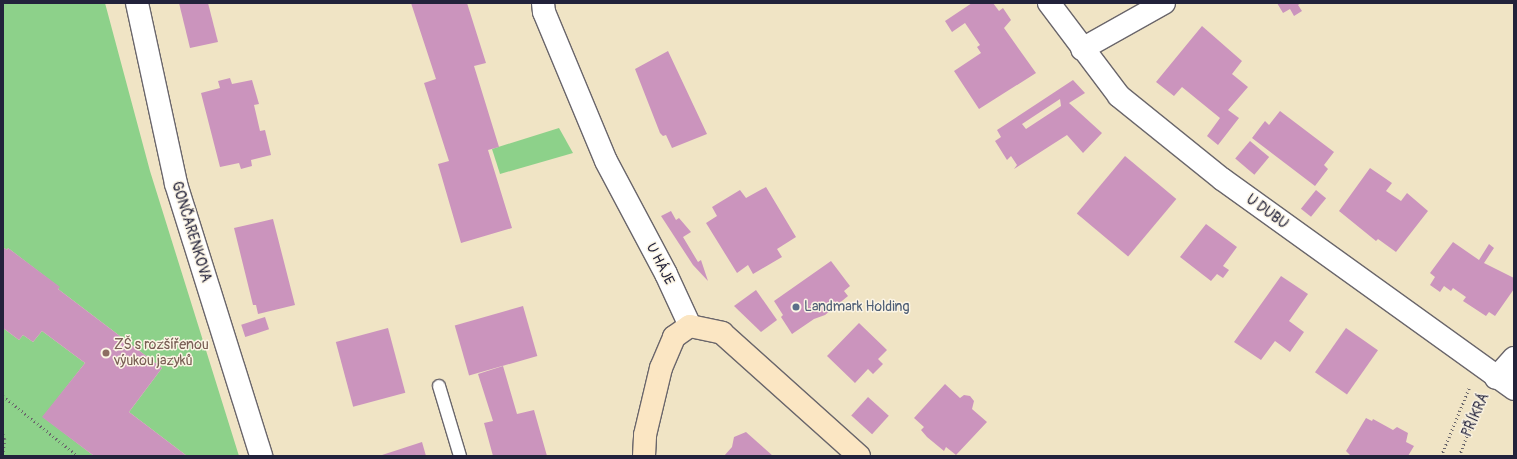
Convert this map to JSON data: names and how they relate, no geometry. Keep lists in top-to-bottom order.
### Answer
{
  "streets": {
    "street": [
      "U DUBU",
      "GONČARENKOVA",
      "U HÁJE",
      "PŘÍKRÁ"
    ]
  },
  "crossings": [
    ["U DUBU", "PŘÍKRÁ"]
  ],
  "places": ["Landmark Holding", "ZŠ s rozšířenou výukou jazyků"]
}
